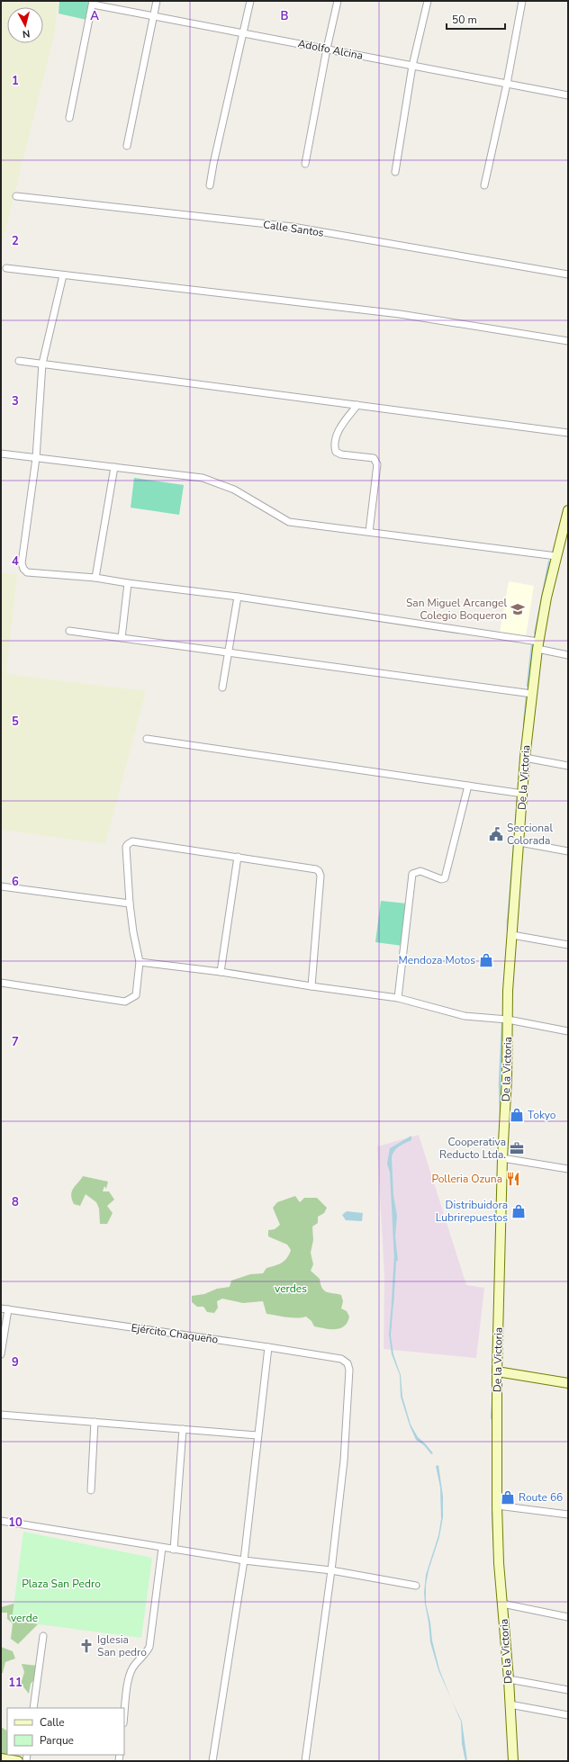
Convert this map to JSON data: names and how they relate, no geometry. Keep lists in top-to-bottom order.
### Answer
{
  "streets": {
    "main road": ["De la Victoria"],
    "street": ["Adolfo Alcina", "Calle Santos", "Ejército Chaqueño"]
  },
  "parks": ["verdes", "Plaza San Pedro", "verde"],
  "places": {
    "school or university": ["San Miguel Arcangel Colegio Boqueron"],
    "public building": ["Seccional Colorada"],
    "shop": [
      "Mendoza Motos",
      "Tokyo",
      "Distribuidora Lubrirepuestos",
      "Route 66"
    ],
    "office": ["Cooperativa Reducto Ltda."],
    "restaurant": ["Polleria Ozuna"],
    "church": ["Iglesia San pedro"]
  },
  "legend": ["Calle", "Parque"],
  "scale_bar": "50 m",
  "north": "bottom",
  "grid": {
    "columns": ["A", "B"],
    "rows": [
      "1",
      "2",
      "3",
      "4",
      "5",
      "6",
      "7",
      "8",
      "9",
      "10",
      "11"
    ]
  }
}
